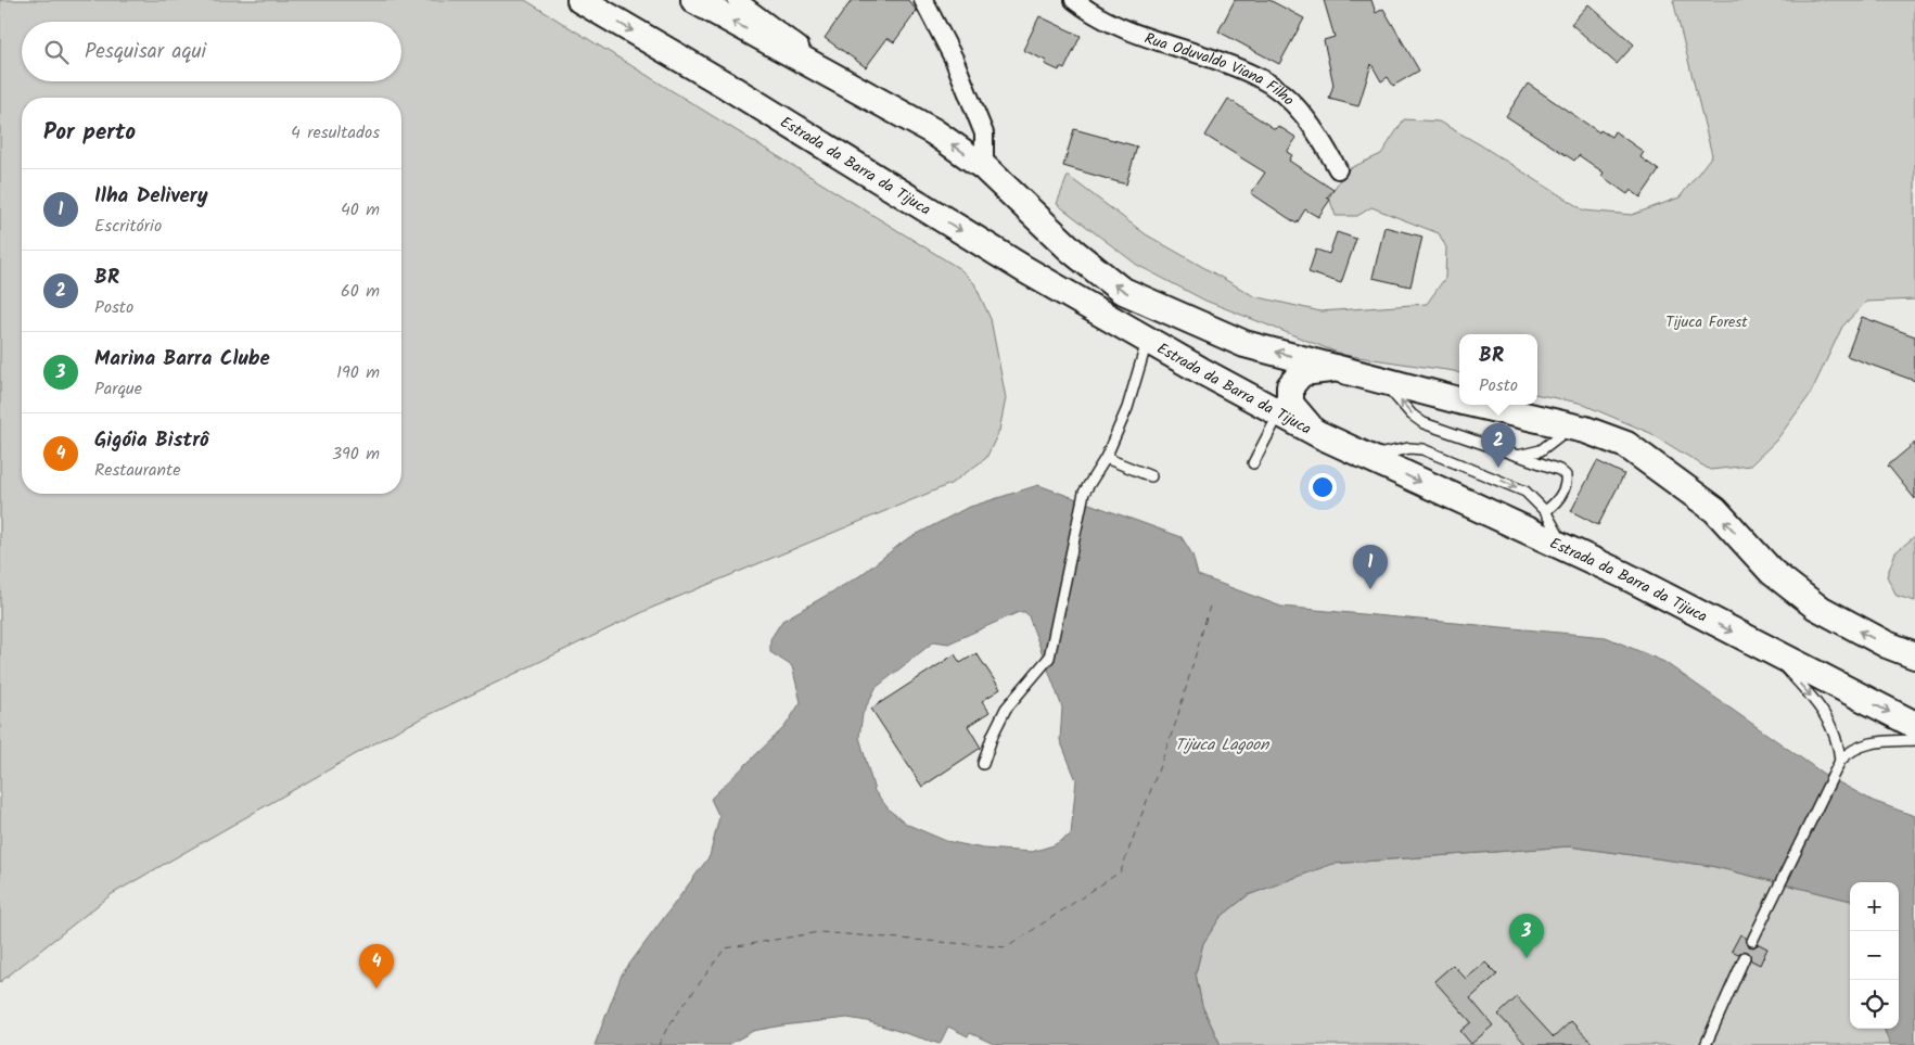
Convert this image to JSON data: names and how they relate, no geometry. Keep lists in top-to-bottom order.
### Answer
{
  "streets": {
    "main road": ["Estrada da Barra da Tijuca"],
    "street": ["Rua Oduvaldo Viana Filho"]
  },
  "water": ["Tijuca Lagoon"],
  "parks": ["Tijuca Forest"],
  "page": {
    "search": "Pesquisar aqui",
    "heading": ["Por perto", "4 resultados"],
    "list": [
      {
        "mark": "1",
        "name": "Ilha Delivery",
        "note": "Escritório",
        "value": "40 m"
      },
      {
        "mark": "2",
        "name": "BR",
        "note": "Posto",
        "value": "60 m"
      },
      {
        "mark": "3",
        "name": "Marina Barra Clube",
        "note": "Parque",
        "value": "190 m"
      },
      {
        "mark": "4",
        "name": "Gigóia Bistrô",
        "note": "Restaurante",
        "value": "390 m"
      }
    ],
    "popup": ["BR", "Posto"],
    "pins": [
      "2",
      "1",
      "3",
      "4"
    ],
    "map_buttons": ["+", "−"]
  }
}
